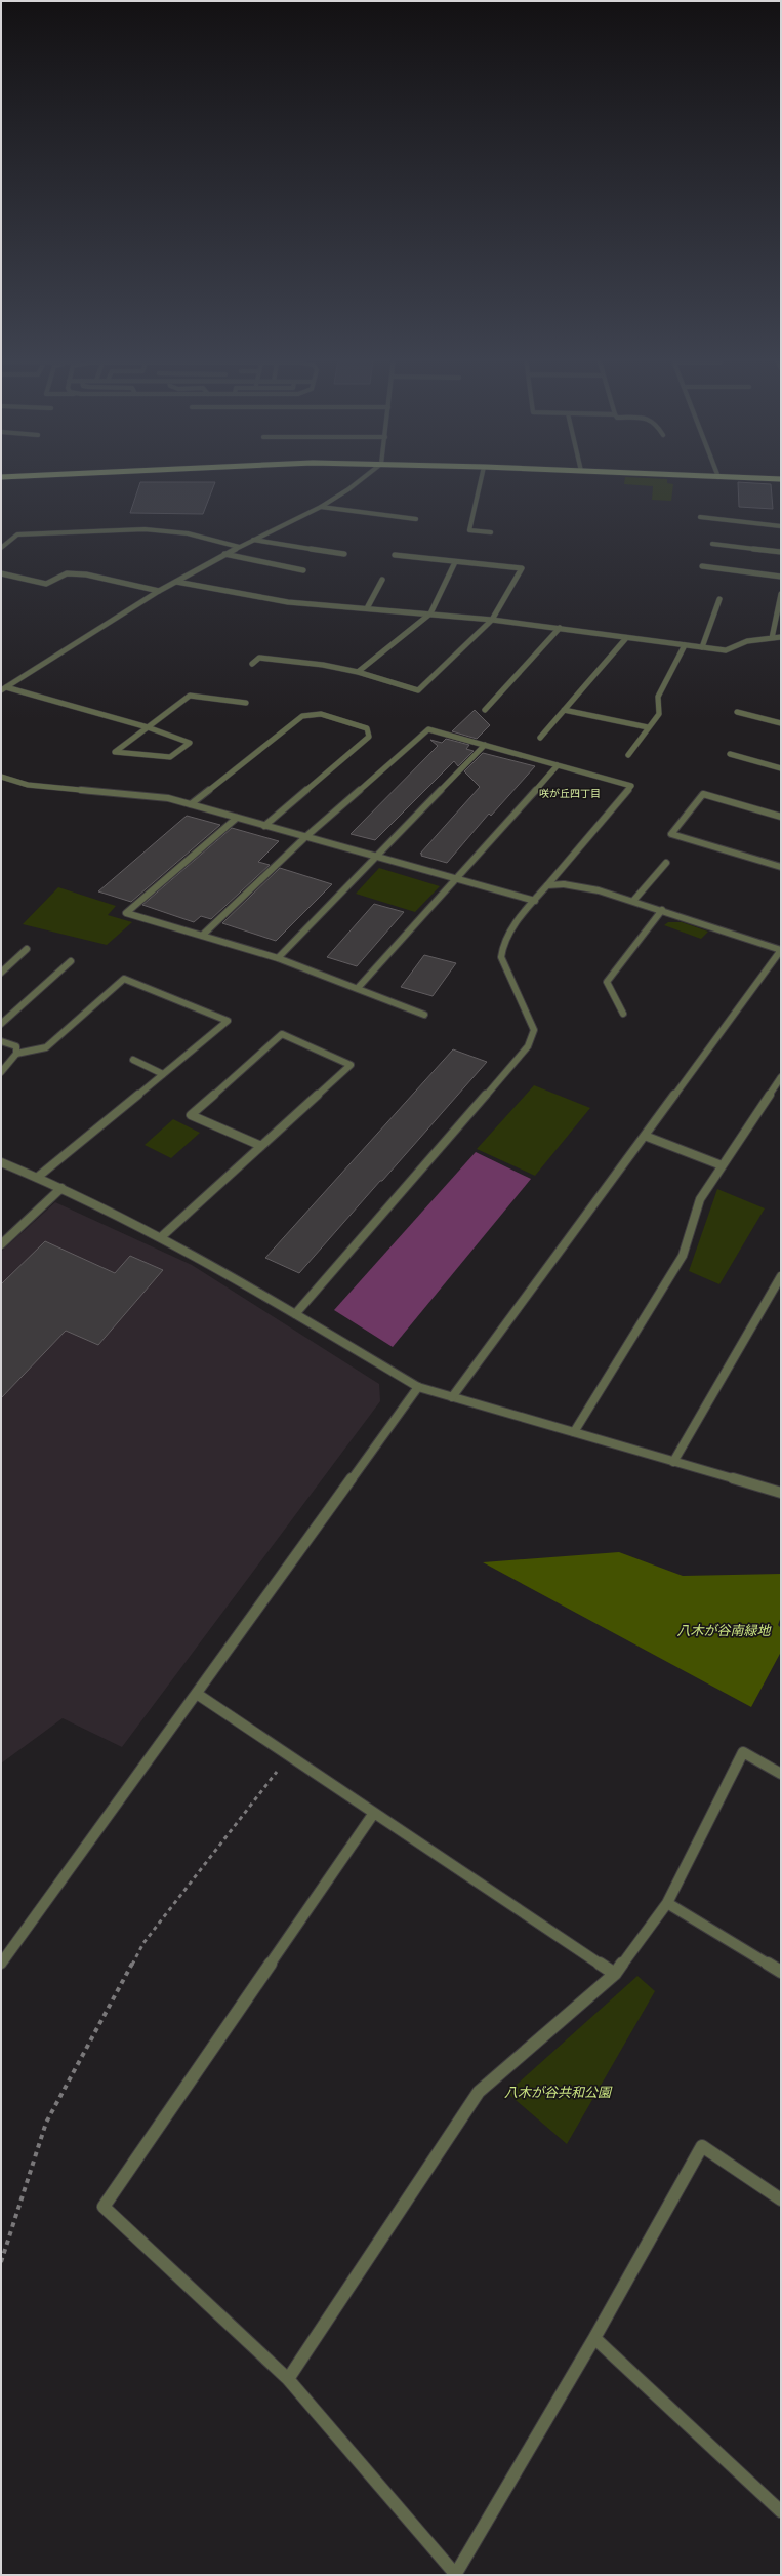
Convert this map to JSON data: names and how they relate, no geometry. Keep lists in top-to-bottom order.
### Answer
{
  "districts": ["咲が丘四丁目"],
  "parks": ["八木が谷南緑地", "八木が谷共和公園"]
}
